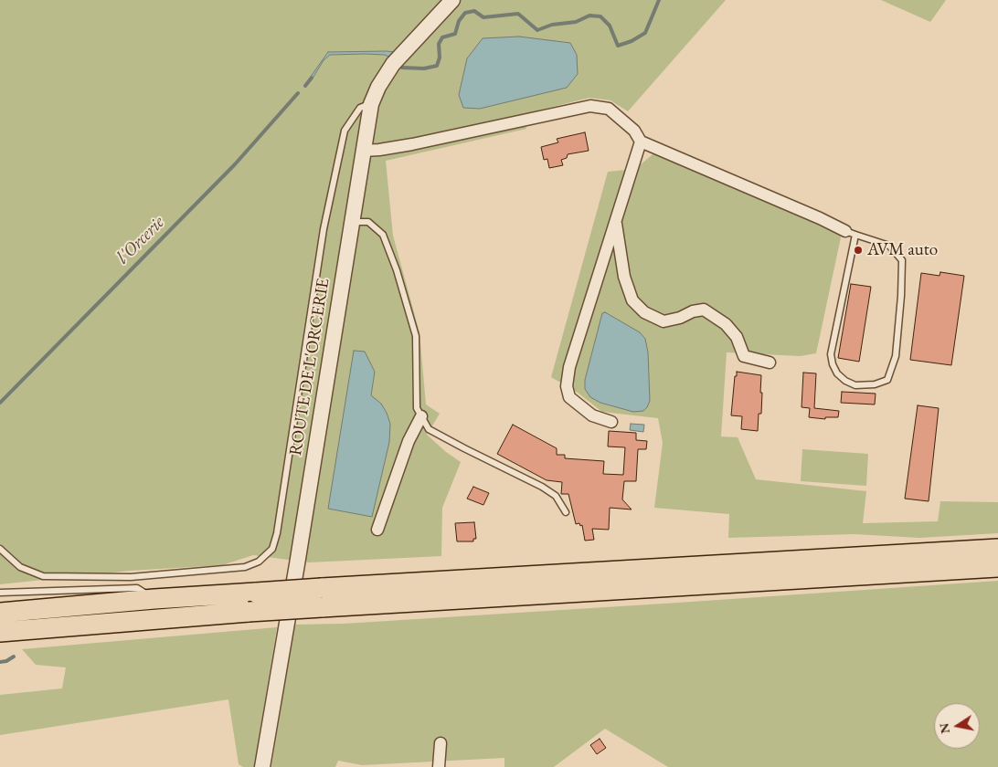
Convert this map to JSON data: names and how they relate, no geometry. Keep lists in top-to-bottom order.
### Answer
{
  "streets": {
    "street": ["ROUTE DE L'ORCERIE"]
  },
  "water": ["l'Orcerie"],
  "places": ["AVM auto"],
  "north": "left"
}
